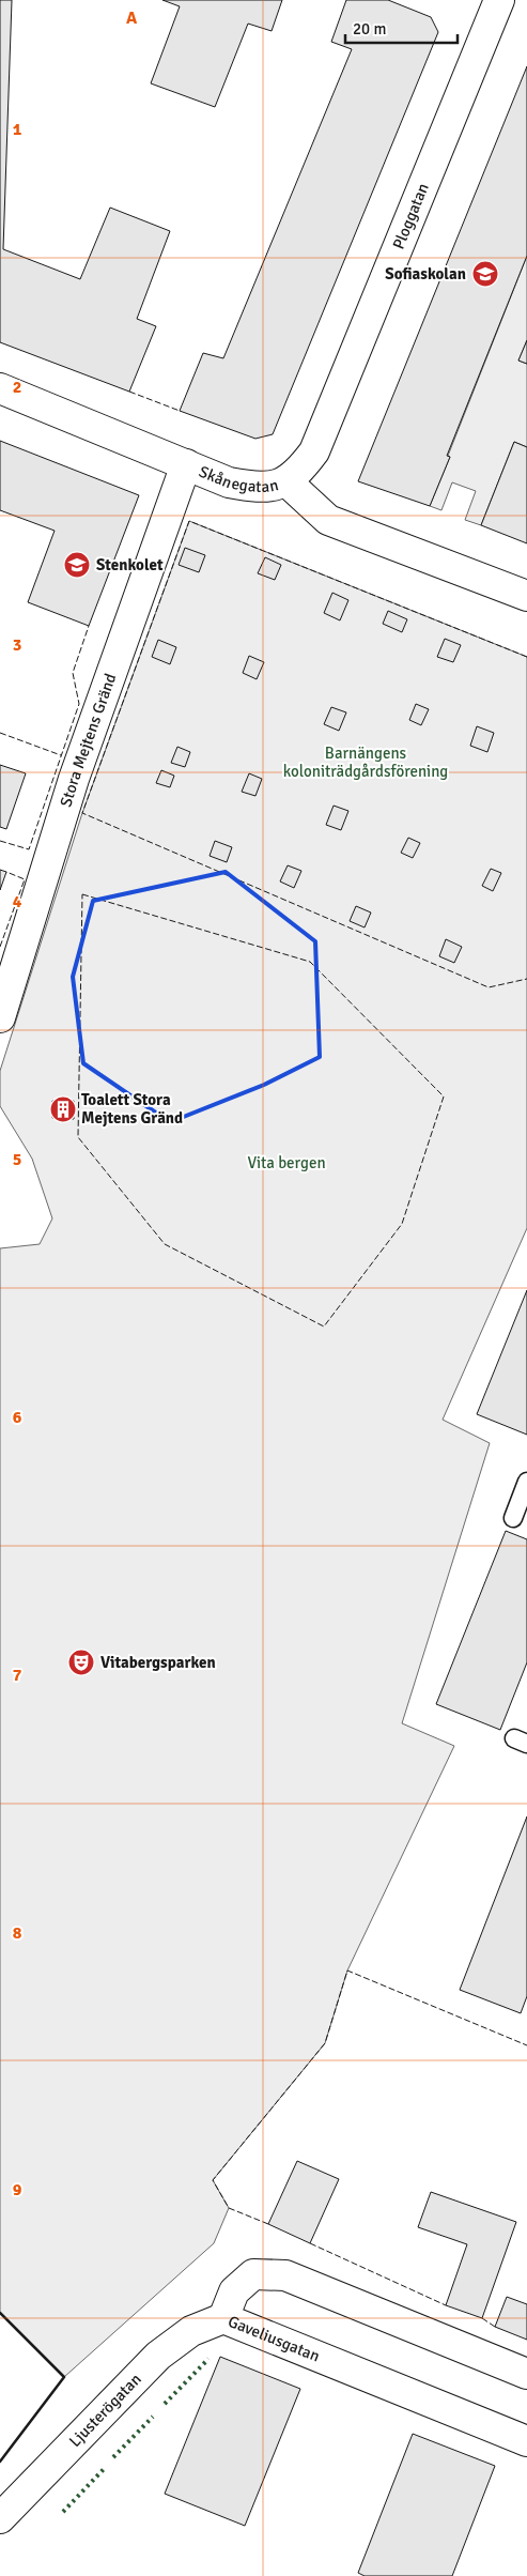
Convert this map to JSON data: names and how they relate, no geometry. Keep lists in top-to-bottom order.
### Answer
{
  "streets": {
    "street": [
      "Ploggatan",
      "Skånegatan",
      "Stora Mejtens Gränd",
      "Gaveliusgatan",
      "Ljusterögatan"
    ]
  },
  "crossings": [
    ["Ploggatan", "Skånegatan"],
    ["Skånegatan", "Stora Mejtens Gränd"],
    ["Gaveliusgatan", "Ljusterögatan"]
  ],
  "parks": ["Barnängens koloniträdgårdsförening", "Vita bergen"],
  "places": {
    "school or university": ["Sofiaskolan", "Stenkolet"],
    "building": ["Toalett Stora Mejtens Gränd"],
    "theatre": ["Vitabergsparken"]
  },
  "scale_bar": "20 m",
  "grid": {
    "columns": ["A"],
    "rows": [
      "1",
      "2",
      "3",
      "4",
      "5",
      "6",
      "7",
      "8",
      "9"
    ]
  }
}
